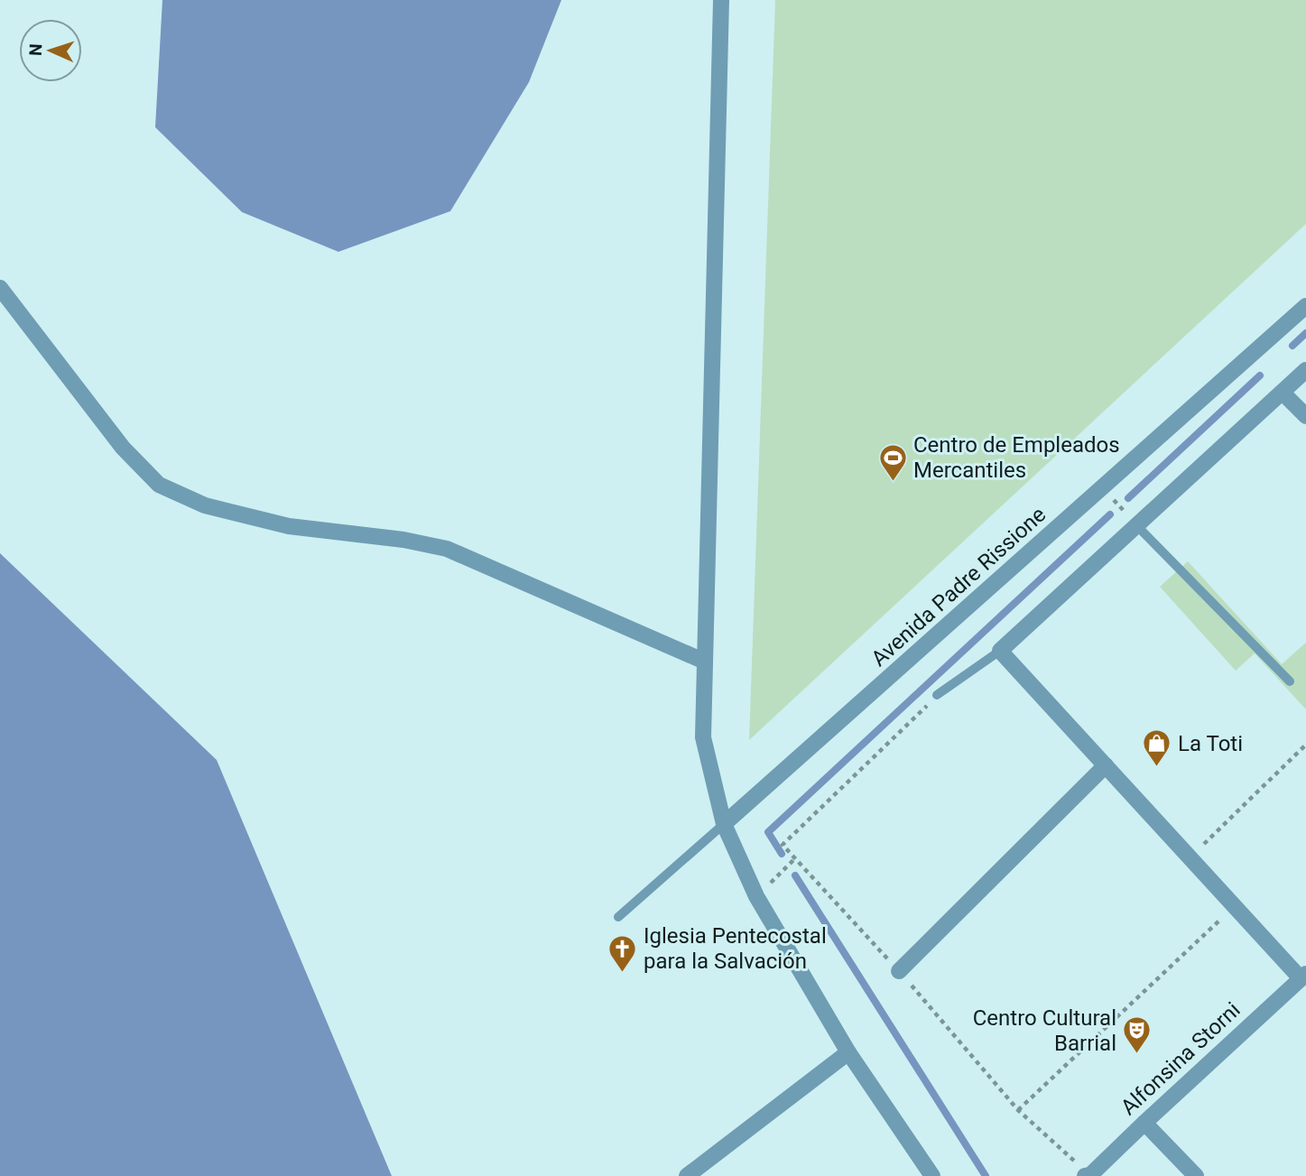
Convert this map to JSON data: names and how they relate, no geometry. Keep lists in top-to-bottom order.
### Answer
{
  "streets": {
    "street": ["Avenida Padre Rissione", "Alfonsina Storni"]
  },
  "places": {
    "sports": ["Centro de Empleados Mercantiles"],
    "shop": ["La Toti"],
    "church": ["Iglesia Pentecostal para la Salvación"],
    "theatre": ["Centro Cultural Barrial"]
  },
  "north": "left"
}
